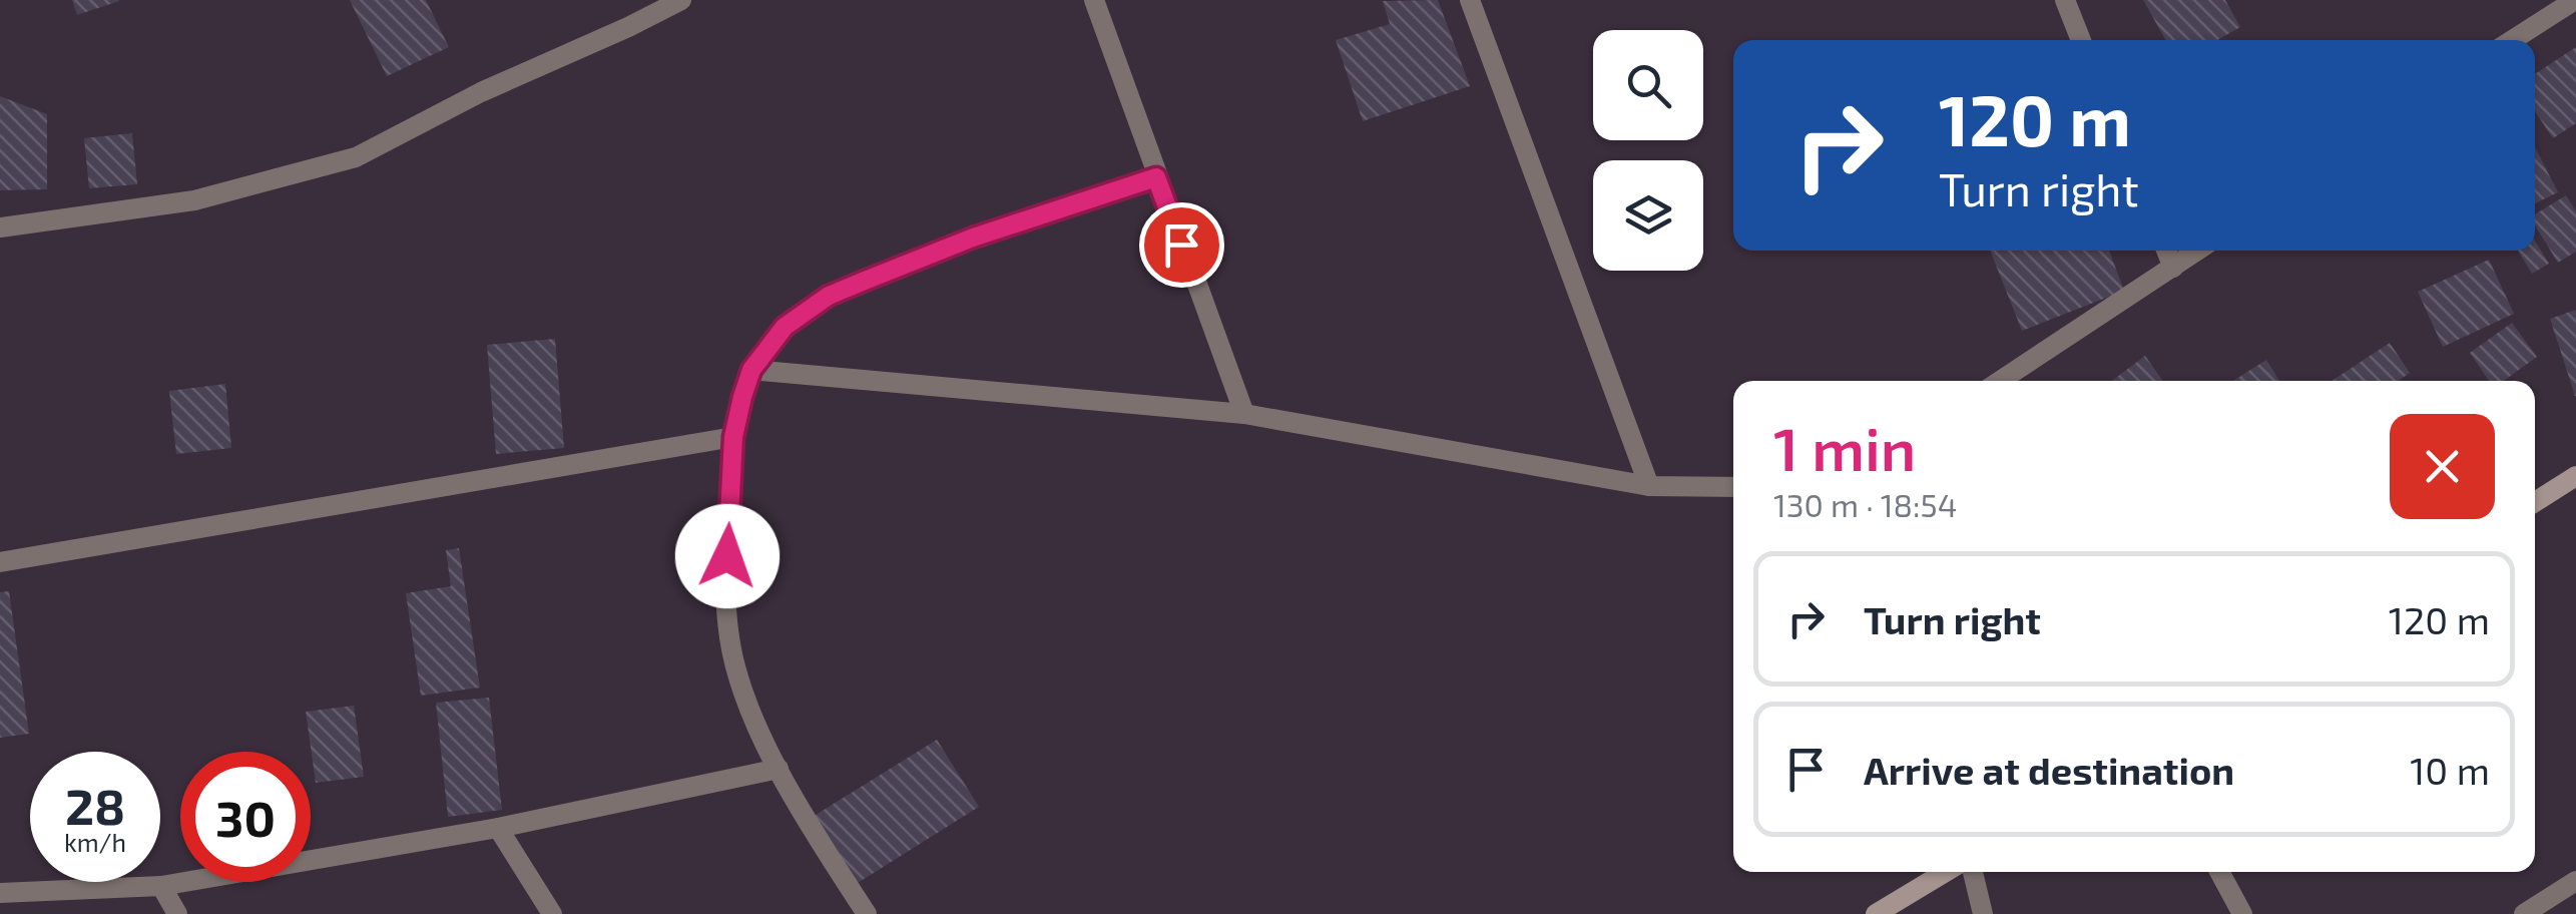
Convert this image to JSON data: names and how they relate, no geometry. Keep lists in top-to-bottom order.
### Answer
{
  "page": {
    "turn": ["120 m", "Turn right"],
    "heading": ["1 min", "130 m · 18:54"],
    "list": [
      {
        "name": "Turn right",
        "value": "120 m"
      },
      {
        "name": "Arrive at destination",
        "value": "10 m"
      }
    ],
    "speed": "28 km/h",
    "limit": "30"
  }
}
